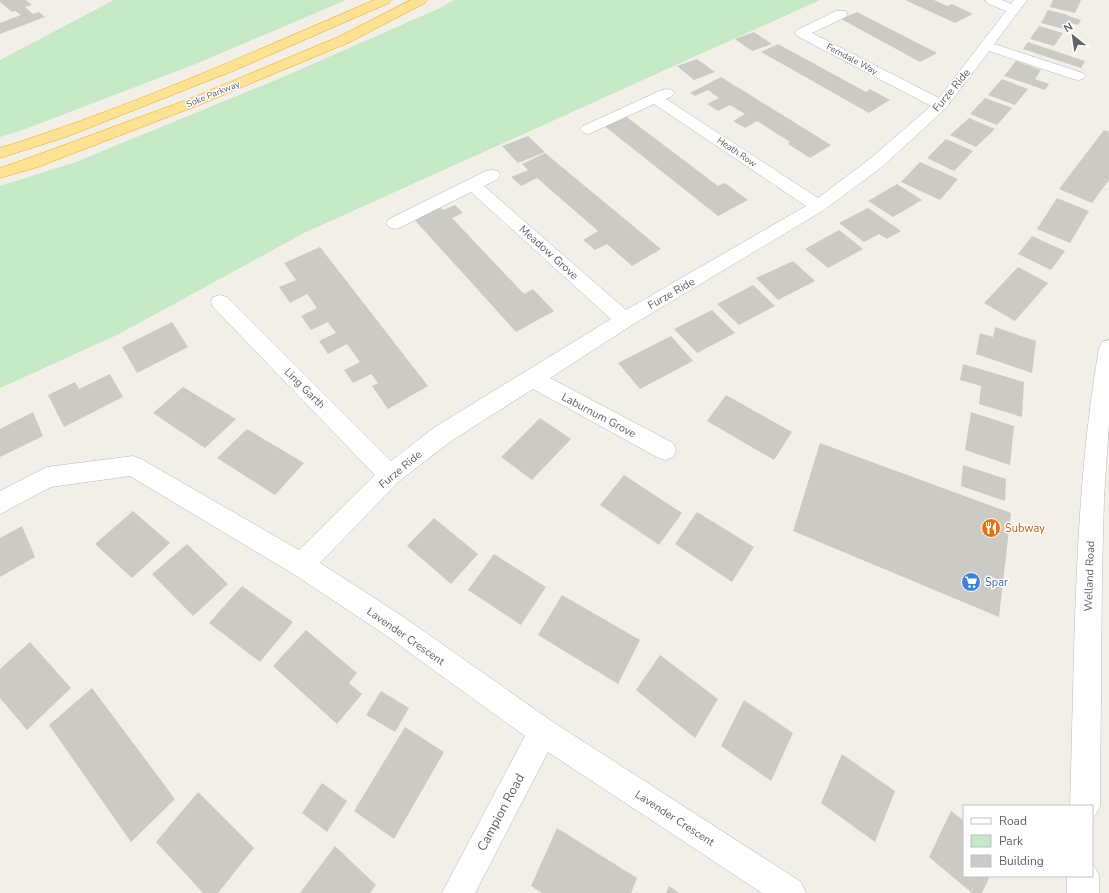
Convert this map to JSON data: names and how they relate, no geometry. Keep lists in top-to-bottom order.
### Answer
{
  "streets": {
    "highway": ["Soke Parkway"],
    "street": [
      "Ferndale Way",
      "Furze Ride",
      "Heath Row",
      "Meadow Grove",
      "Ling Garth",
      "Laburnum Grove",
      "Welland Road",
      "Lavender Crescent",
      "Campion Road"
    ]
  },
  "crossings": [
    ["Ferndale Way", "Furze Ride"],
    ["Furze Ride", "Heath Row"],
    ["Furze Ride", "Meadow Grove"],
    ["Furze Ride", "Ling Garth"],
    ["Furze Ride", "Laburnum Grove"],
    ["Furze Ride", "Lavender Crescent"],
    ["Lavender Crescent", "Campion Road"]
  ],
  "places": {
    "restaurant": ["Subway"],
    "supermarket": ["Spar"]
  },
  "legend": ["Road", "Park", "Building"],
  "north": "top left"
}
